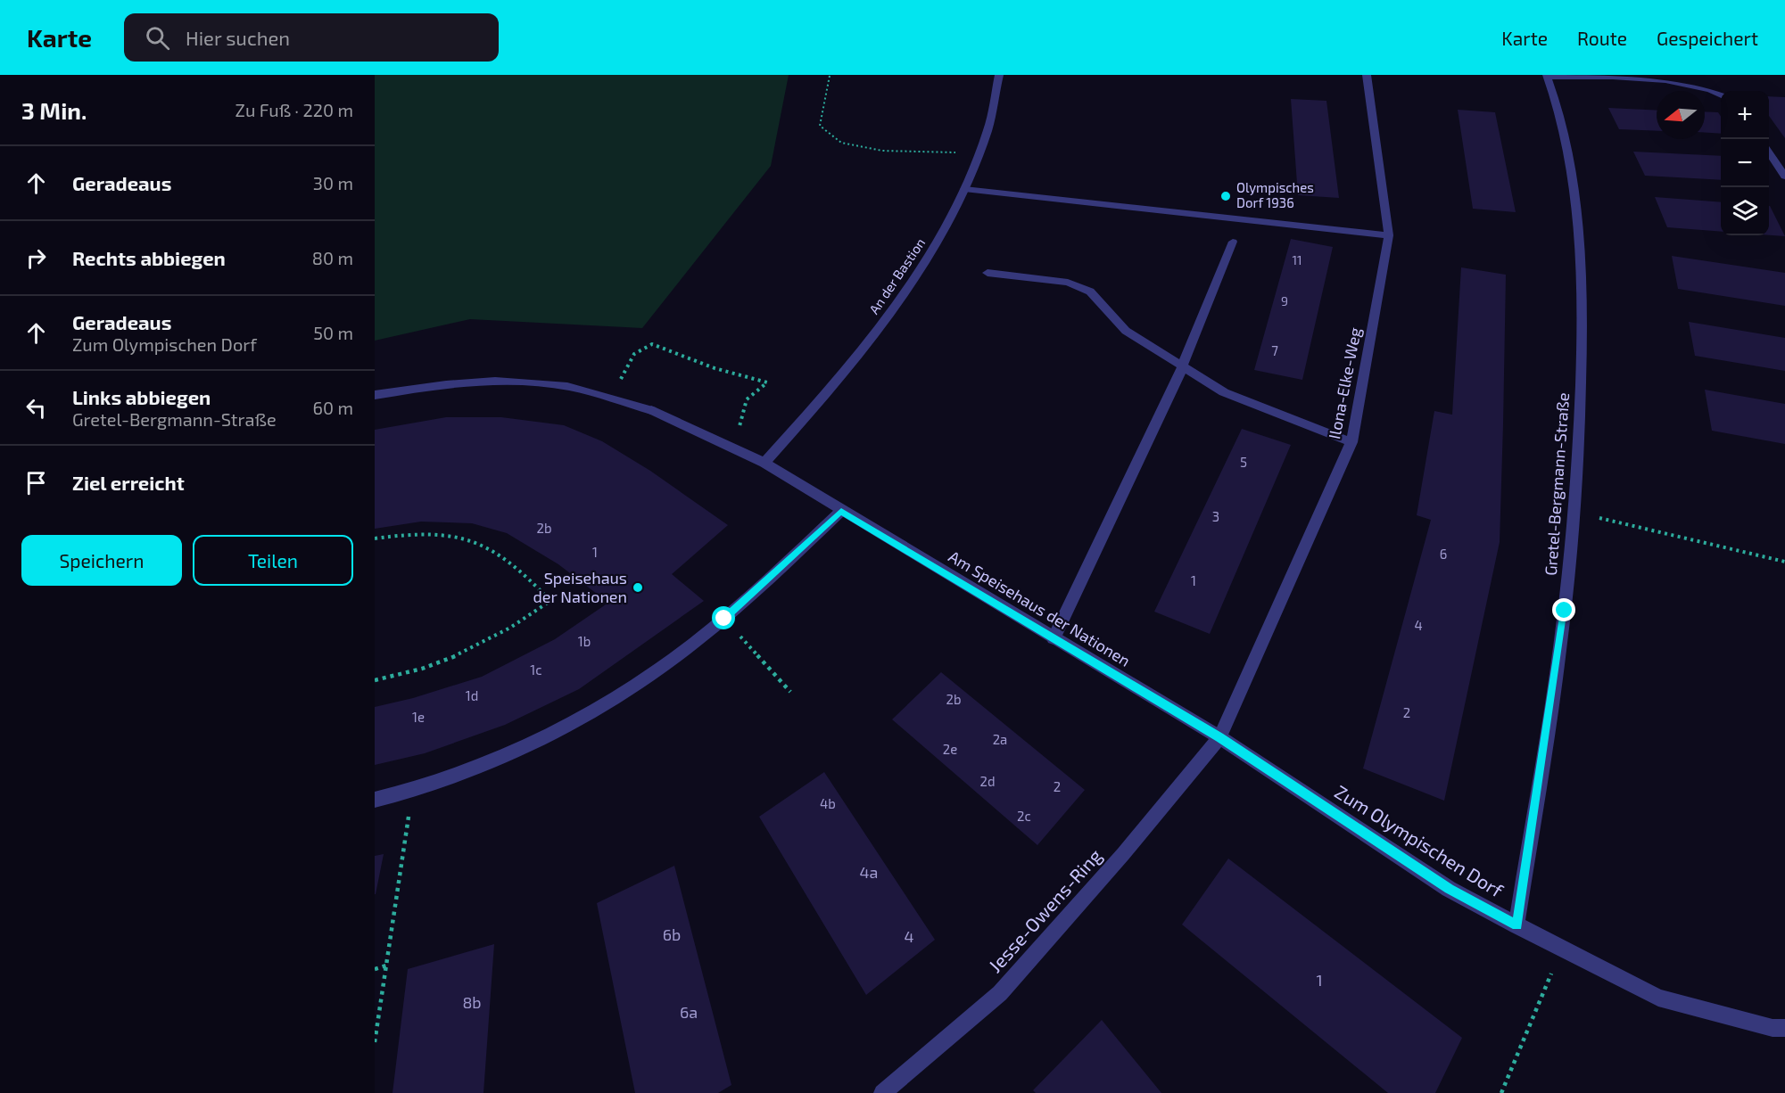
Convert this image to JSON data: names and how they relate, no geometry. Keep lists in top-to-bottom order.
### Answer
{
  "streets": {
    "street": [
      "An der Bastion",
      "Ilona-Elke-Weg",
      "Gretel-Bergmann-Straße",
      "Am Speisehaus der Nationen",
      "Zum Olympischen Dorf",
      "Jesse-Owens-Ring"
    ]
  },
  "crossings": [
    ["An der Bastion", "Am Speisehaus der Nationen"],
    ["Ilona-Elke-Weg", "Am Speisehaus der Nationen"],
    ["Ilona-Elke-Weg", "Zum Olympischen Dorf"],
    ["Ilona-Elke-Weg", "Jesse-Owens-Ring"],
    ["Gretel-Bergmann-Straße", "Zum Olympischen Dorf"],
    ["Am Speisehaus der Nationen", "Zum Olympischen Dorf"],
    ["Am Speisehaus der Nationen", "Jesse-Owens-Ring"],
    ["Zum Olympischen Dorf", "Jesse-Owens-Ring"]
  ],
  "places": ["Olympisches Dorf 1936", "Speisehaus der Nationen"],
  "house_numbers": [
    "11",
    "9",
    "7",
    "5",
    "3",
    "2b",
    "1",
    "6",
    "1",
    "4",
    "1b",
    "1c",
    "1d",
    "2b",
    "2",
    "1e",
    "2a",
    "2e",
    "2d",
    "2",
    "4b",
    "2c",
    "4a",
    "6b",
    "4",
    "1",
    "8b",
    "6a"
  ],
  "north": "left",
  "page": {
    "header": "Karte",
    "search": "Hier suchen",
    "nav": ["Karte", "Route", "Gespeichert"],
    "heading": ["3 Min.", "Zu Fuß · 220 m"],
    "map_buttons": ["+", "−"],
    "list": [
      ["Geradeaus", "30 m"],
      ["Rechts abbiegen", "80 m"],
      ["Geradeaus", "Zum Olympischen Dorf", "50 m"],
      ["Links abbiegen", "Gretel-Bergmann-Straße", "60 m"],
      "Ziel erreicht"
    ],
    "buttons": ["Speichern", "Teilen"]
  }
}
